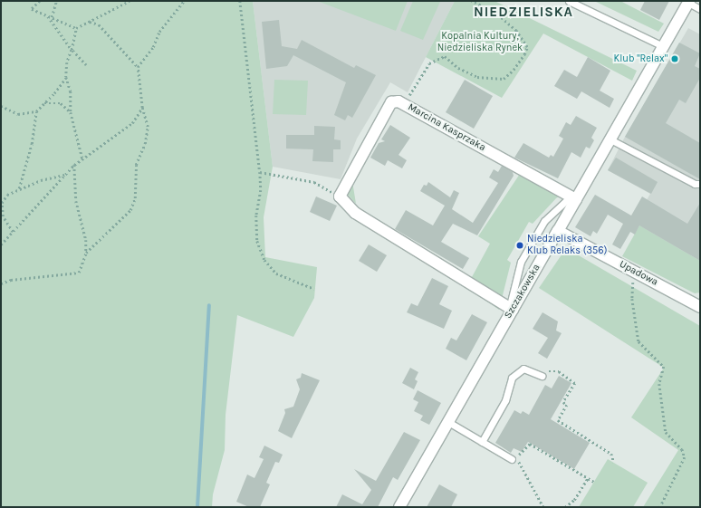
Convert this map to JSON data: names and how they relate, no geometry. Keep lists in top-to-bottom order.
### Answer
{
  "streets": {
    "street": ["Marcina Kasprzaka", "Upadowa", "Szczakowska"]
  },
  "crossings": [
    ["Marcina Kasprzaka", "Szczakowska"],
    ["Upadowa", "Szczakowska"]
  ],
  "districts": ["NIEDZIELISKA"],
  "parks": ["Kopalnia Kultury, Niedzieliska Rynek"],
  "places": ["Klub \"Relax\"", "Niedzieliska Klub Relaks (356)"]
}
